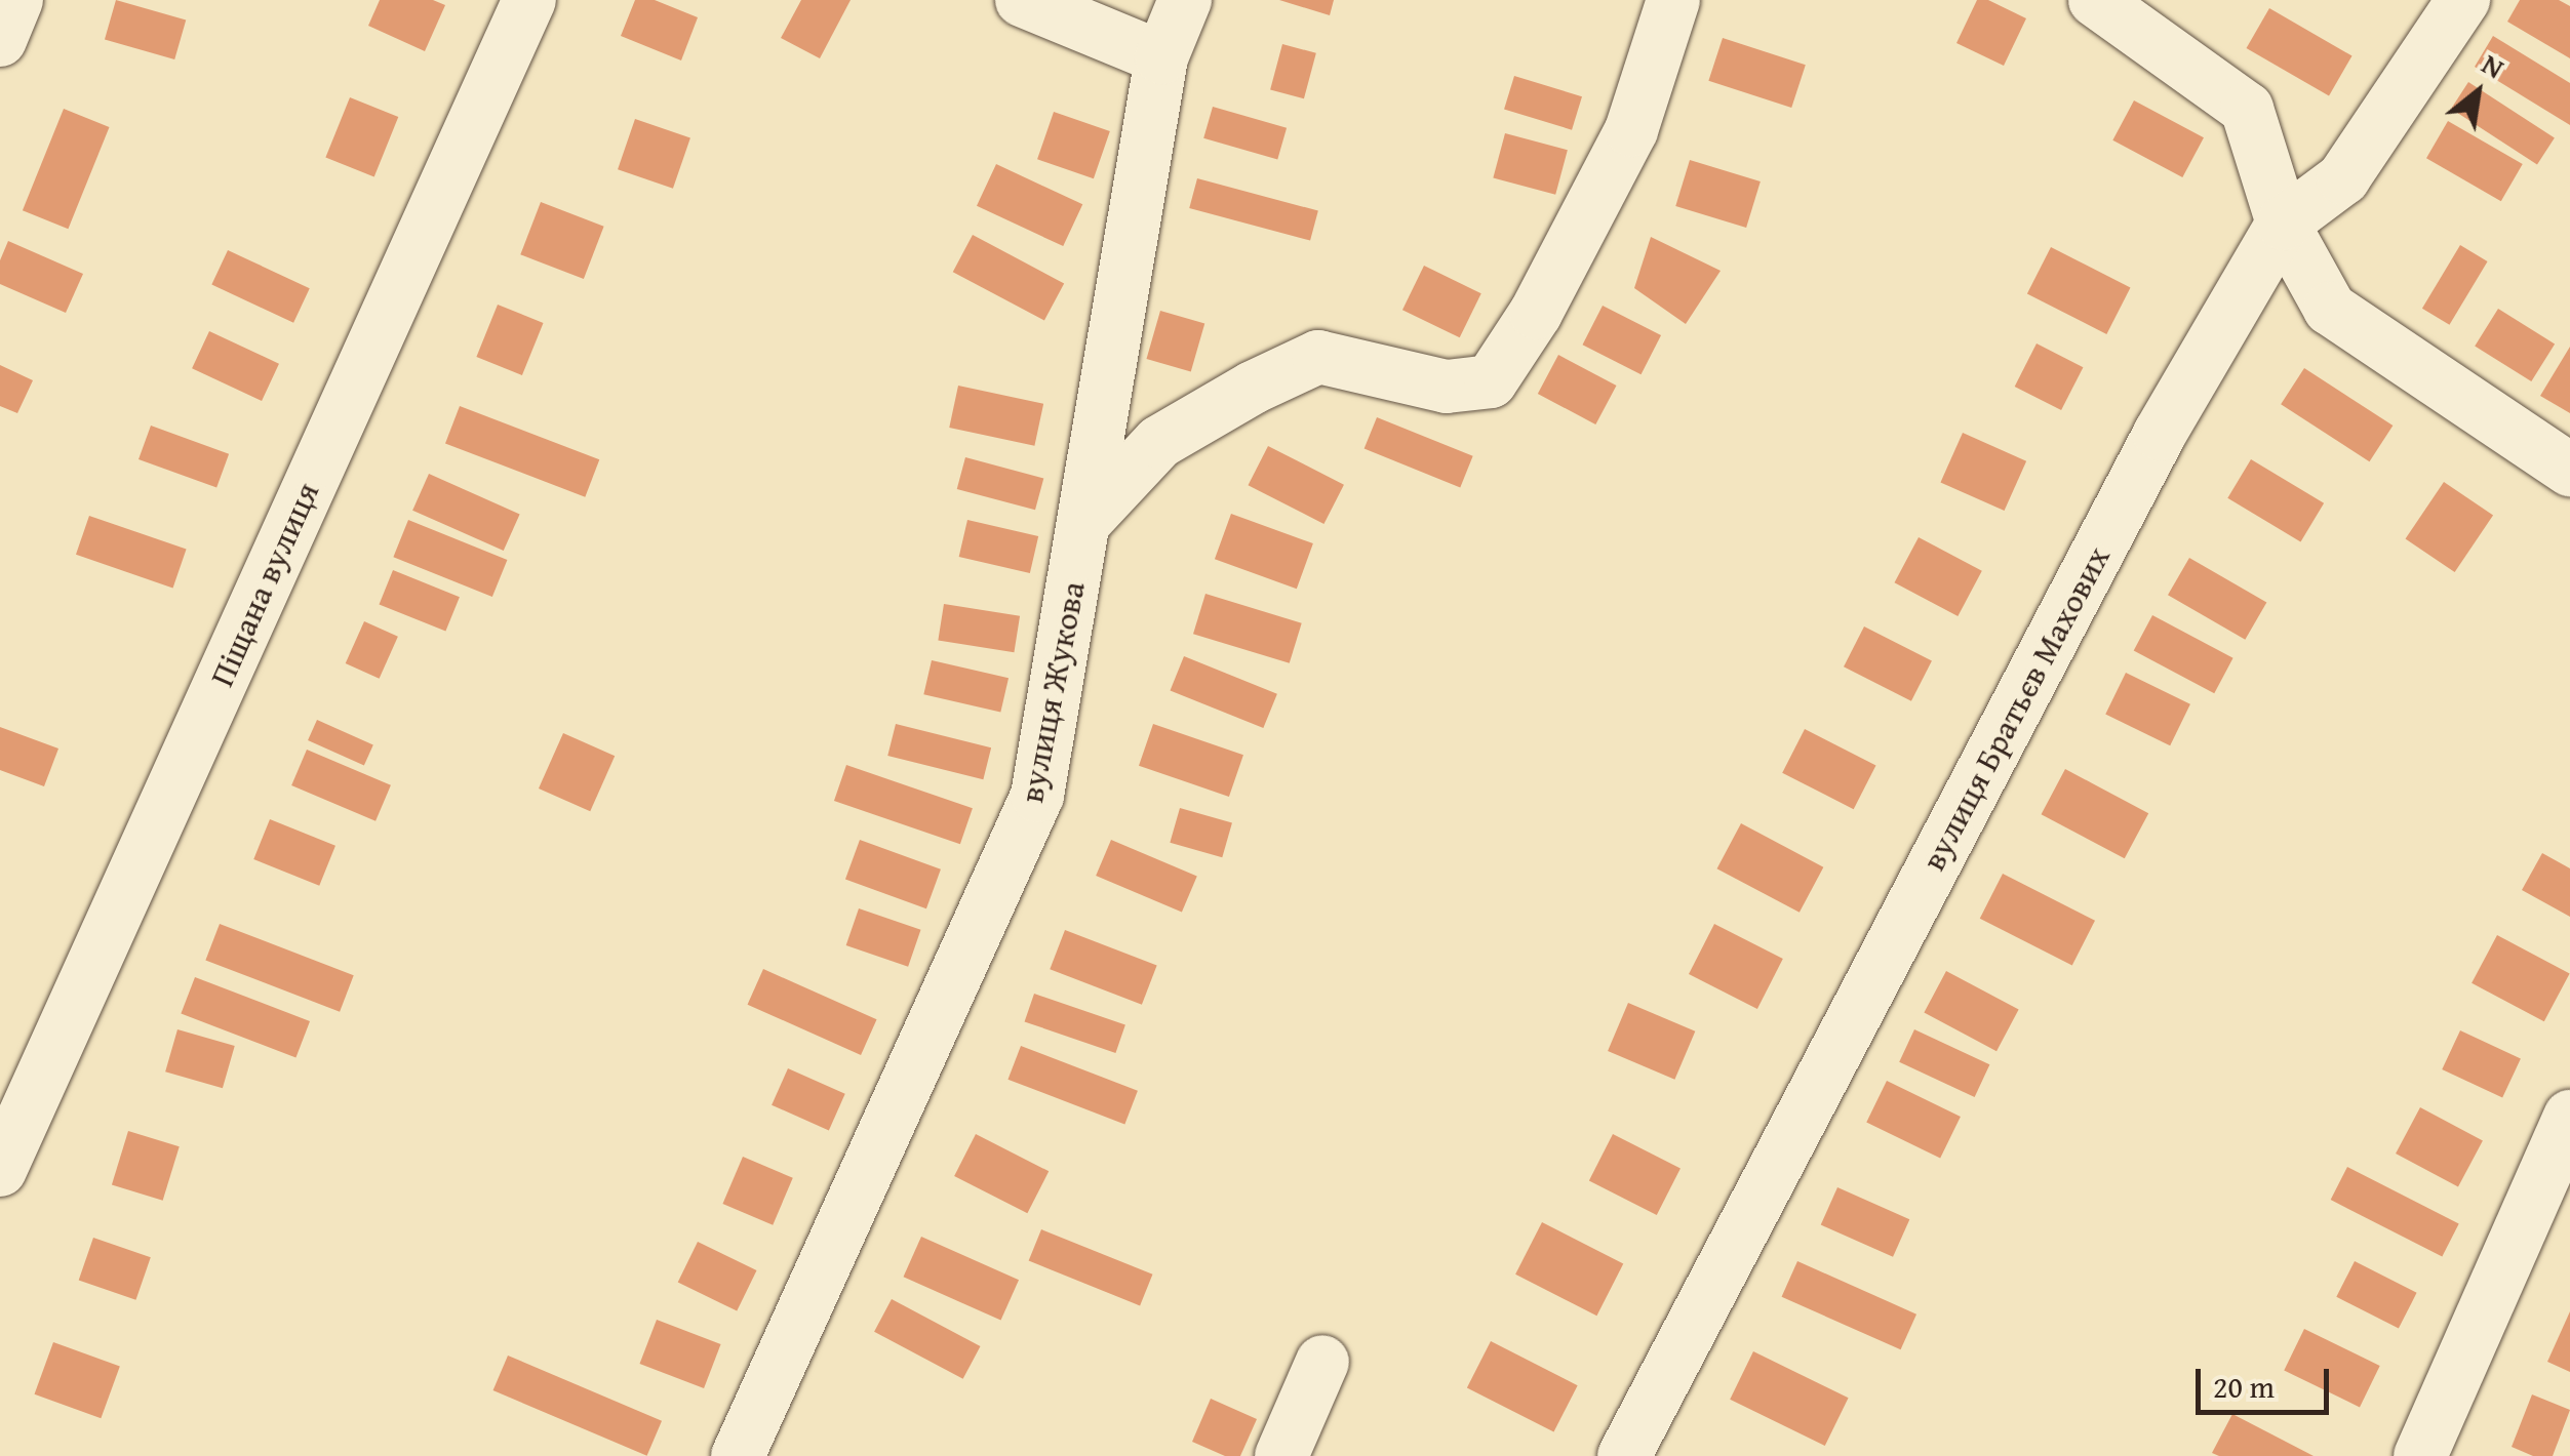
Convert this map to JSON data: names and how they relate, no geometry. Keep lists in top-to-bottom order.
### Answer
{
  "streets": {
    "street": ["Піщана вулиця", "вулиця Жукова", "вулиця Братьєв Махових"]
  },
  "scale_bar": "20 m",
  "north": "top right"
}
